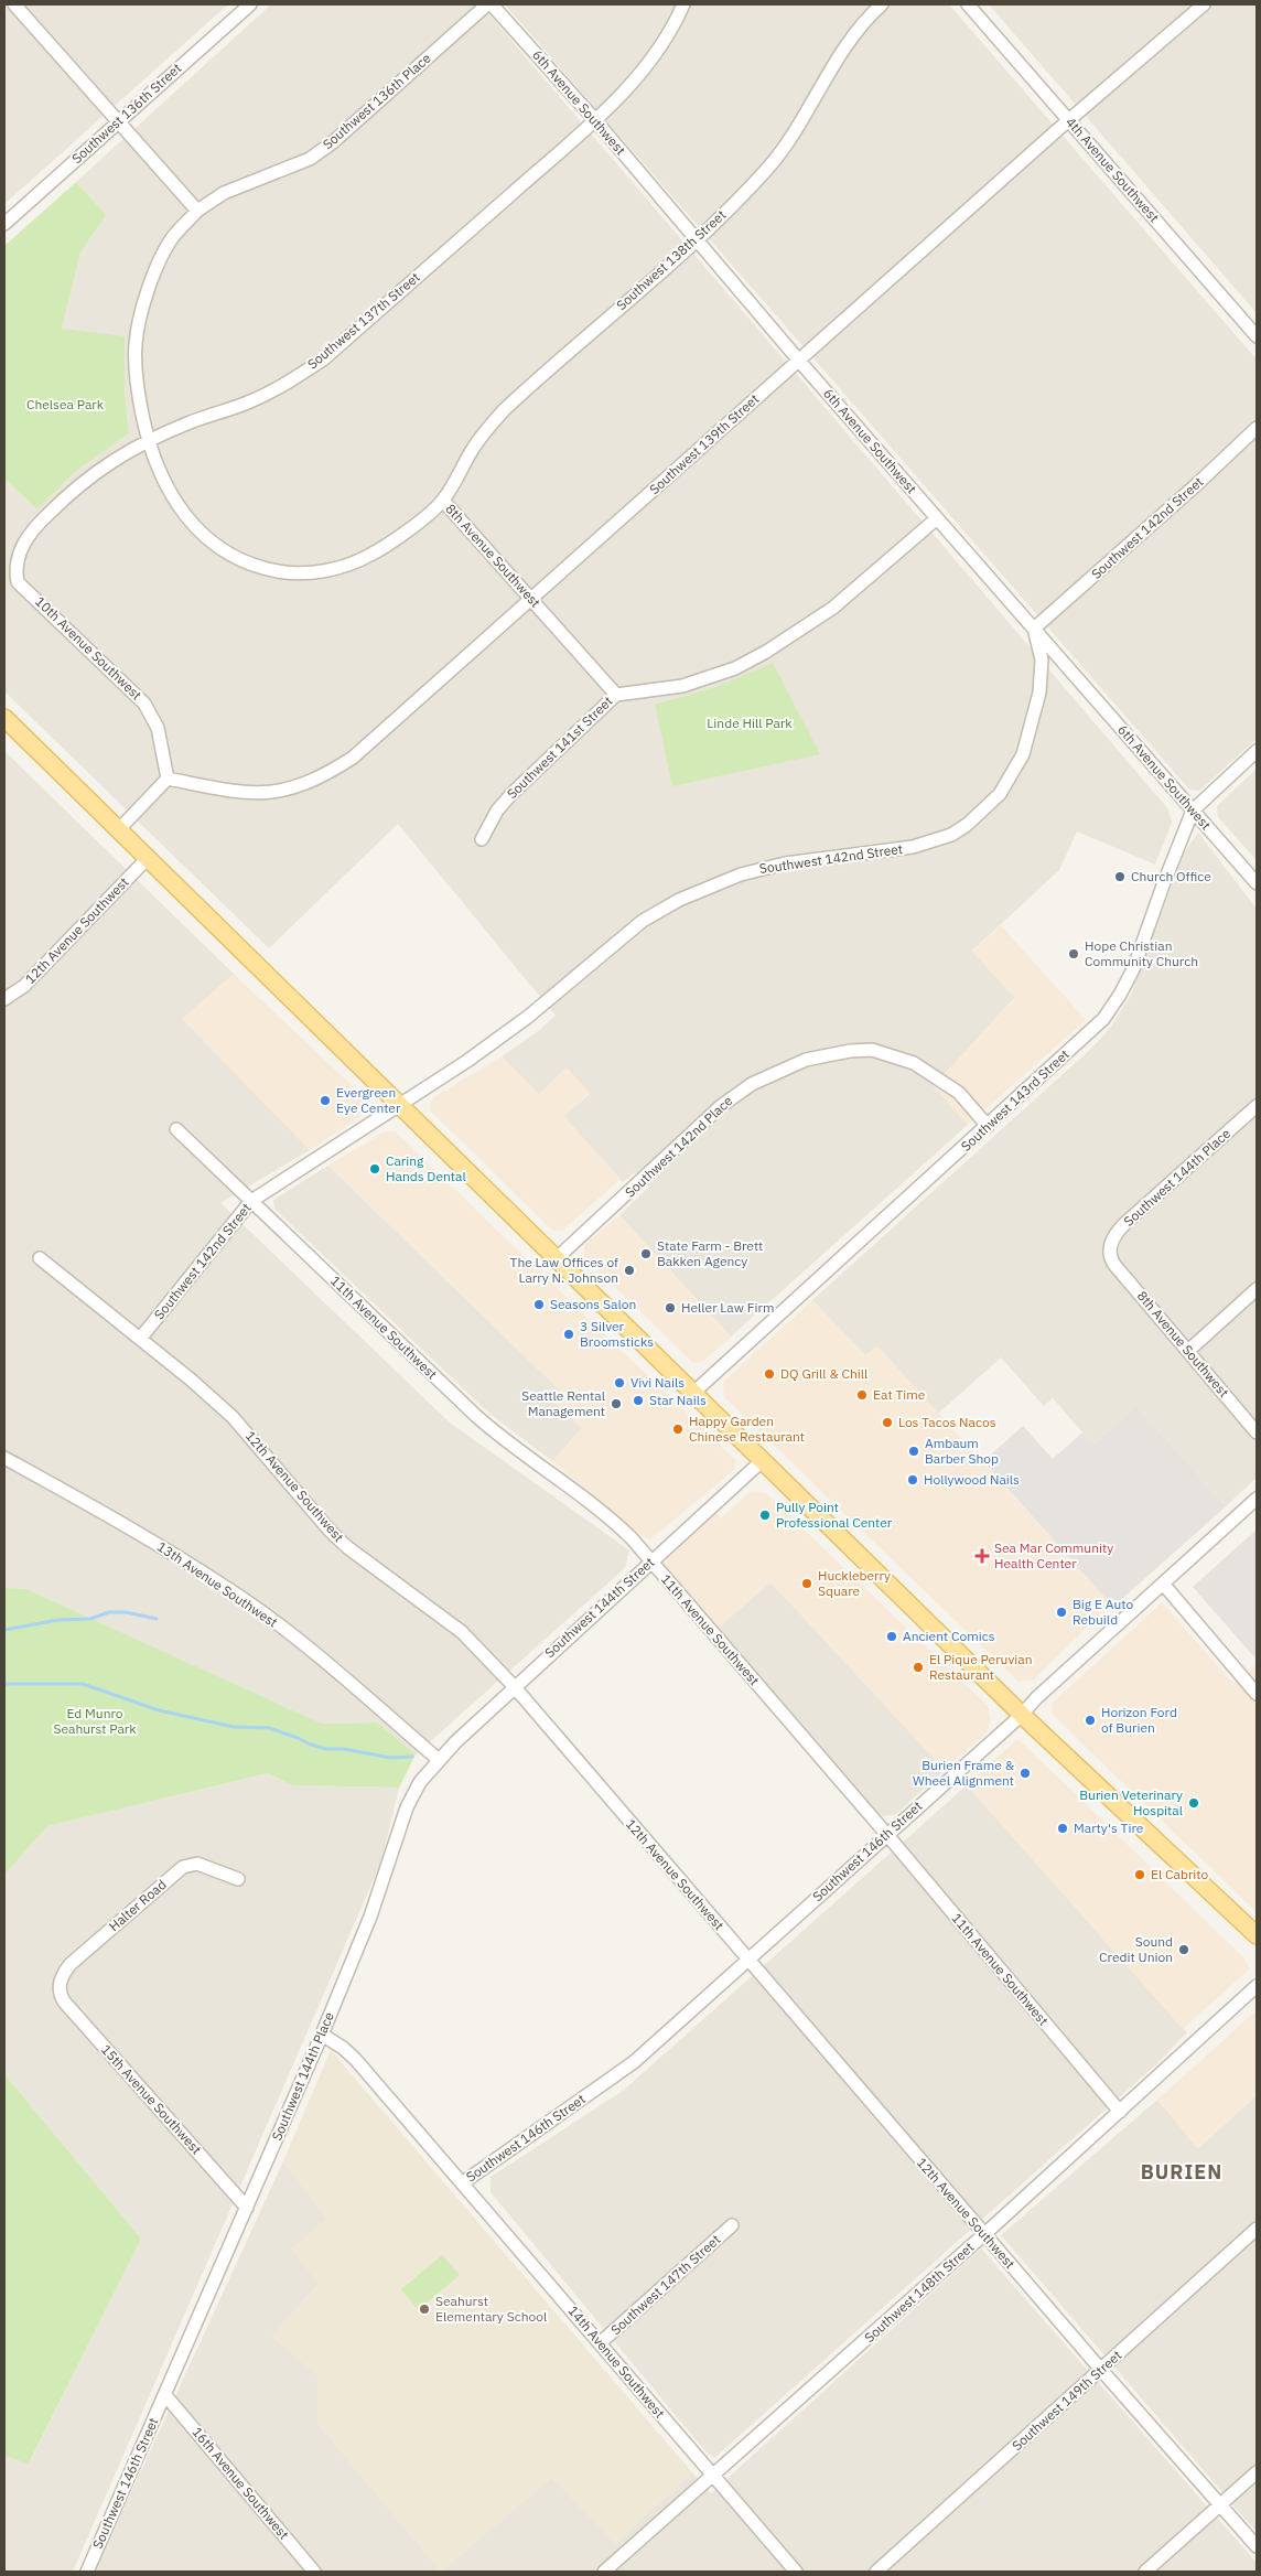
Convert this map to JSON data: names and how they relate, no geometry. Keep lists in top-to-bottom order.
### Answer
{
  "streets": {
    "street": [
      "Southwest 136th Place",
      "6th Avenue Southwest",
      "Southwest 136th Street",
      "4th Avenue Southwest",
      "Southwest 138th Street",
      "Southwest 137th Street",
      "Southwest 139th Street",
      "Southwest 142nd Street",
      "8th Avenue Southwest",
      "10th Avenue Southwest",
      "Southwest 141st Street",
      "12th Avenue Southwest",
      "Southwest 143rd Street",
      "Southwest 142nd Place",
      "Southwest 144th Place",
      "11th Avenue Southwest",
      "13th Avenue Southwest",
      "Southwest 144th Street",
      "Southwest 146th Street",
      "Halter Road",
      "15th Avenue Southwest",
      "Southwest 147th Street",
      "Southwest 148th Street",
      "14th Avenue Southwest",
      "Southwest 149th Street",
      "16th Avenue Southwest"
    ]
  },
  "crossings": [
    ["Southwest 136th Place", "8th Avenue Southwest"],
    ["6th Avenue Southwest", "Southwest 138th Street"],
    ["6th Avenue Southwest", "Southwest 137th Street"],
    ["6th Avenue Southwest", "Southwest 139th Street"],
    ["6th Avenue Southwest", "Southwest 142nd Street"],
    ["6th Avenue Southwest", "Southwest 141st Street"],
    ["6th Avenue Southwest", "Southwest 143rd Street"],
    ["4th Avenue Southwest", "Southwest 139th Street"],
    ["Southwest 138th Street", "8th Avenue Southwest"],
    ["Southwest 137th Street", "8th Avenue Southwest"],
    ["Southwest 137th Street", "10th Avenue Southwest"],
    ["Southwest 139th Street", "8th Avenue Southwest"],
    ["Southwest 139th Street", "10th Avenue Southwest"],
    ["Southwest 142nd Street", "12th Avenue Southwest"],
    ["Southwest 142nd Street", "11th Avenue Southwest"],
    ["8th Avenue Southwest", "Southwest 141st Street"],
    ["8th Avenue Southwest", "Southwest 144th Place"],
    ["12th Avenue Southwest", "Southwest 144th Street"],
    ["12th Avenue Southwest", "Southwest 146th Street"],
    ["12th Avenue Southwest", "Southwest 148th Street"],
    ["12th Avenue Southwest", "Southwest 149th Street"],
    ["Southwest 143rd Street", "Southwest 142nd Place"],
    ["Southwest 144th Place", "13th Avenue Southwest"],
    ["Southwest 144th Place", "Southwest 144th Street"],
    ["Southwest 144th Place", "Southwest 146th Street"],
    ["Southwest 144th Place", "15th Avenue Southwest"],
    ["Southwest 144th Place", "14th Avenue Southwest"],
    ["Southwest 144th Place", "16th Avenue Southwest"],
    ["11th Avenue Southwest", "Southwest 144th Street"],
    ["11th Avenue Southwest", "Southwest 146th Street"],
    ["11th Avenue Southwest", "Southwest 148th Street"],
    ["13th Avenue Southwest", "Southwest 144th Street"],
    ["Southwest 146th Street", "14th Avenue Southwest"],
    ["Southwest 146th Street", "16th Avenue Southwest"],
    ["Halter Road", "15th Avenue Southwest"],
    ["Southwest 147th Street", "14th Avenue Southwest"],
    ["Southwest 148th Street", "14th Avenue Southwest"]
  ],
  "districts": ["BURIEN"],
  "parks": ["Chelsea Park", "Linde Hill Park", "Ed Munro Seahurst Park"],
  "places": {
    "other": [
      "Church Office",
      "Hope Christian Community Church",
      "Evergreen Eye Center",
      "Caring Hands Dental",
      "State Farm - Brett Bakken Agency",
      "The Law Offices of Larry N. Johnson",
      "Seasons Salon",
      "Heller Law Firm",
      "3 Silver Broomsticks",
      "DQ Grill & Chill",
      "Vivi Nails",
      "Eat Time",
      "Star Nails",
      "Seattle Rental Management",
      "Los Tacos Nacos",
      "Happy Garden Chinese Restaurant",
      "Ambaum Barber Shop",
      "Hollywood Nails",
      "Pully Point Professional Center",
      "Huckleberry Square",
      "Big E Auto Rebuild",
      "Ancient Comics",
      "El Pique Peruvian Restaurant",
      "Horizon Ford of Burien",
      "Burien Frame & Wheel Alignment",
      "Burien Veterinary Hospital",
      "Marty's Tire",
      "El Cabrito",
      "Sound Credit Union",
      "Seahurst Elementary School"
    ],
    "health": ["Sea Mar Community Health Center"]
  }
}
